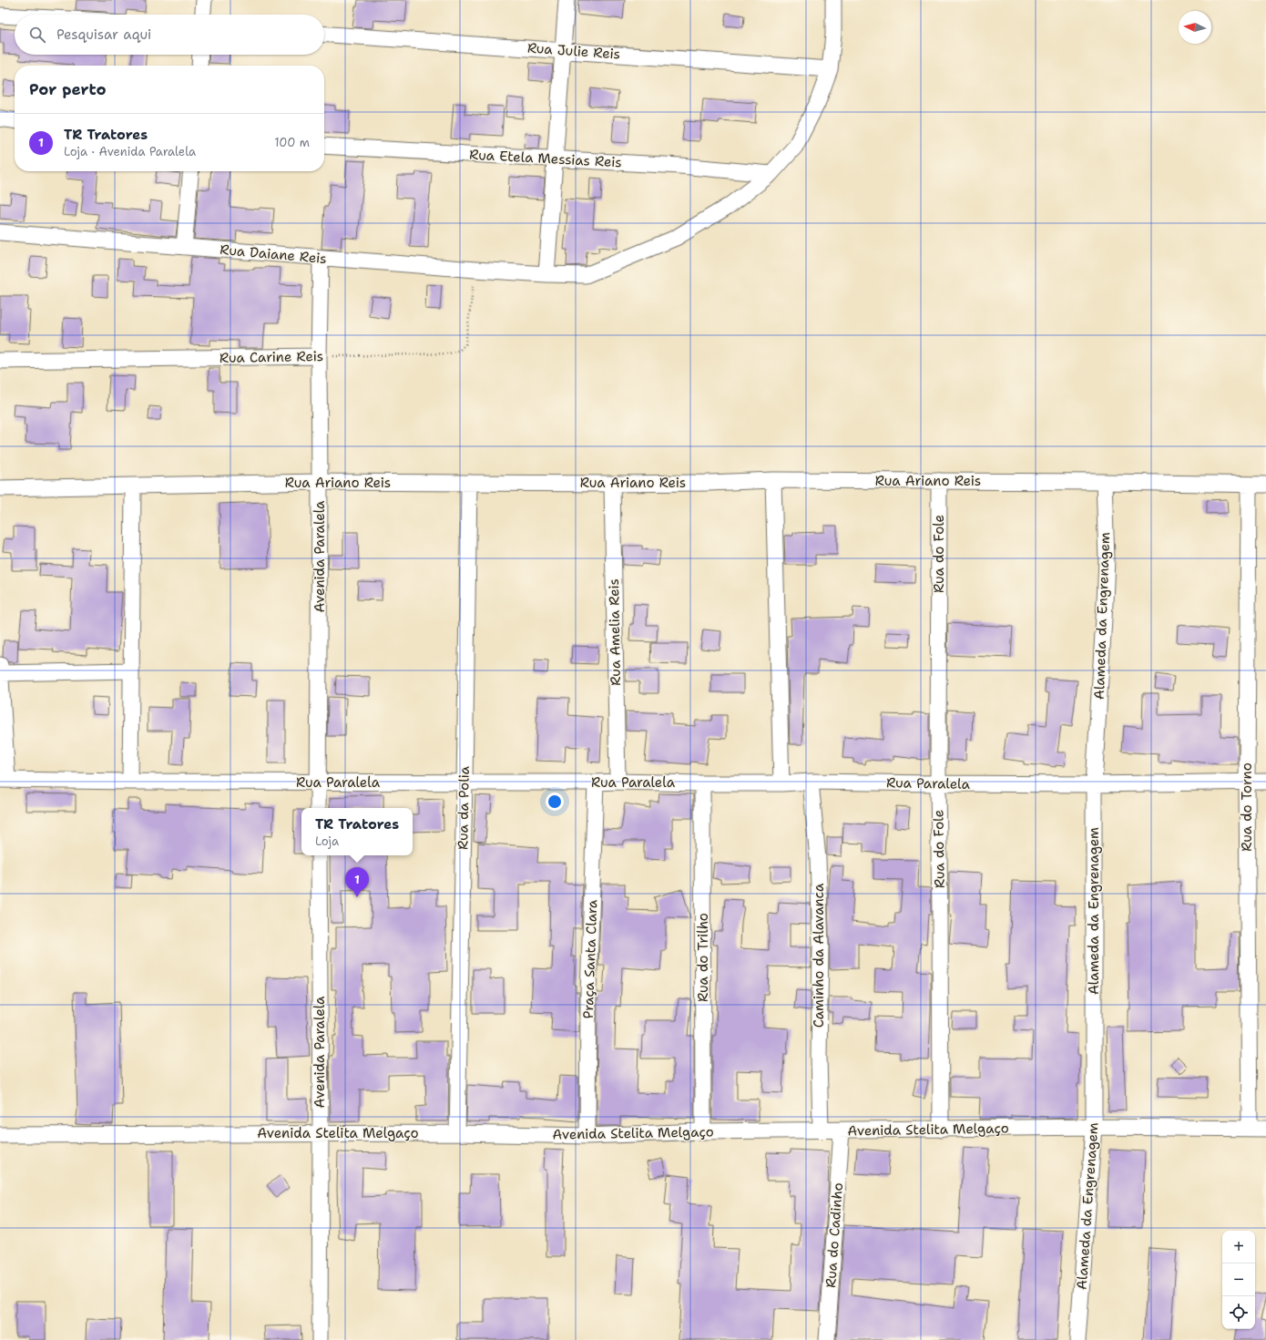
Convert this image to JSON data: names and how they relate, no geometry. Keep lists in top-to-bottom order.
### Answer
{
  "streets": {
    "street": [
      "Rua Julie Reis",
      "Rua Etela Messias Reis",
      "Rua Daiane Reis",
      "Rua Carine Reis",
      "Rua Ariano Reis",
      "Rua do Fole",
      "Avenida Paralela",
      "Alameda da Engrenagem",
      "Rua Amelia Reis",
      "Rua Paralela",
      "Rua do Torno",
      "Rua da Polia",
      "Caminho da Alavanca",
      "Rua do Trilho",
      "Praça Santa Clara",
      "Avenida Stelita Melgaço",
      "Rua do Cadinho"
    ]
  },
  "crossings": [
    ["Rua Julie Reis", "Rua Daiane Reis"],
    ["Rua Etela Messias Reis", "Rua Daiane Reis"],
    ["Rua Daiane Reis", "Rua Carine Reis"],
    ["Rua Daiane Reis", "Avenida Paralela"],
    ["Rua Carine Reis", "Avenida Paralela"],
    ["Rua Ariano Reis", "Rua do Fole"],
    ["Rua Ariano Reis", "Avenida Paralela"],
    ["Rua Ariano Reis", "Alameda da Engrenagem"],
    ["Rua Ariano Reis", "Rua Amelia Reis"],
    ["Rua Ariano Reis", "Rua do Torno"],
    ["Rua Ariano Reis", "Rua da Polia"],
    ["Rua do Fole", "Rua Paralela"],
    ["Rua do Fole", "Avenida Stelita Melgaço"],
    ["Avenida Paralela", "Rua Paralela"],
    ["Avenida Paralela", "Avenida Stelita Melgaço"],
    ["Alameda da Engrenagem", "Rua Paralela"],
    ["Alameda da Engrenagem", "Avenida Stelita Melgaço"],
    ["Rua Amelia Reis", "Rua Paralela"],
    ["Rua Paralela", "Rua do Torno"],
    ["Rua Paralela", "Rua da Polia"],
    ["Rua Paralela", "Caminho da Alavanca"],
    ["Rua Paralela", "Rua do Trilho"],
    ["Rua Paralela", "Praça Santa Clara"],
    ["Rua do Torno", "Avenida Stelita Melgaço"],
    ["Rua da Polia", "Avenida Stelita Melgaço"],
    ["Caminho da Alavanca", "Avenida Stelita Melgaço"],
    ["Rua do Trilho", "Avenida Stelita Melgaço"],
    ["Praça Santa Clara", "Avenida Stelita Melgaço"],
    ["Avenida Stelita Melgaço", "Rua do Cadinho"]
  ],
  "north": "left",
  "page": {
    "search": "Pesquisar aqui",
    "heading": "Por perto",
    "list": [
      {
        "mark": "1",
        "name": "TR Tratores",
        "note": "Loja · Avenida Paralela",
        "value": "100 m"
      }
    ],
    "popup": ["TR Tratores", "Loja"],
    "pins": "1",
    "map_buttons": ["+", "−"]
  }
}
